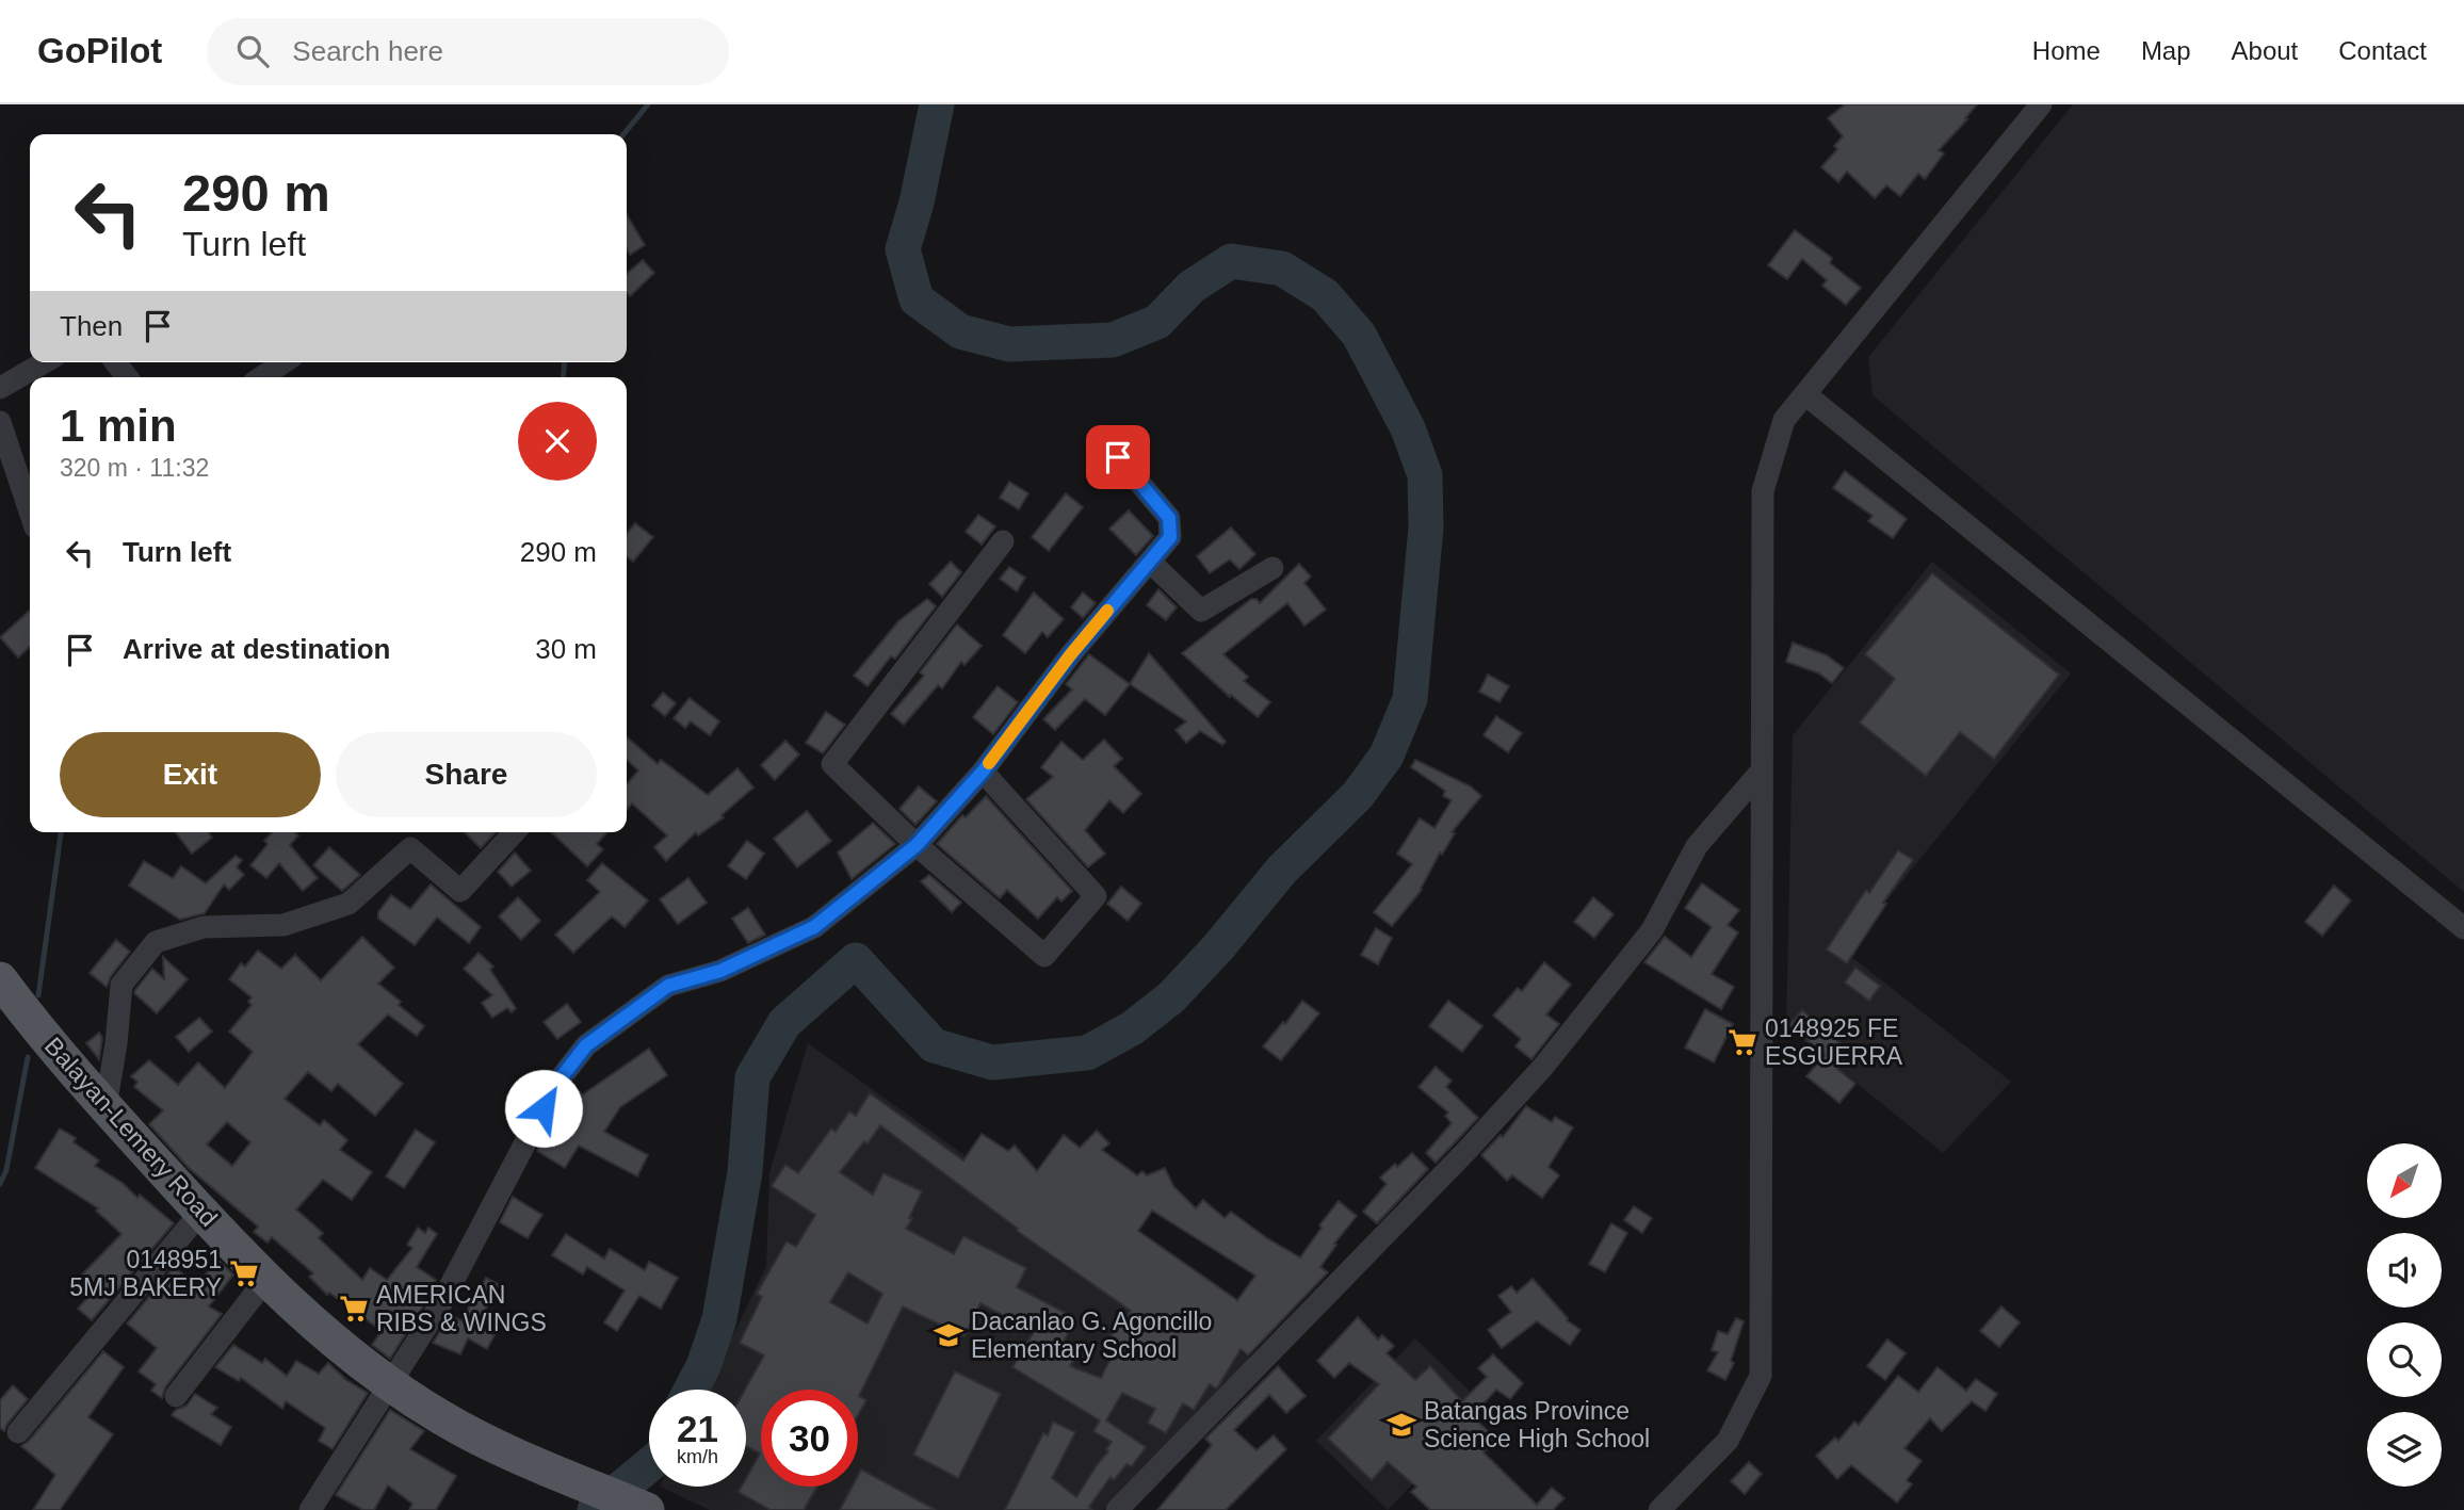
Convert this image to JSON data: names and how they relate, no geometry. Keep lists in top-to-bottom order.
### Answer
{
  "streets": {
    "main road": ["Balayan-Lemery Road"]
  },
  "places": {
    "supermarket": ["0148925 FE ESGUERRA", "0148951 5MJ BAKERY", "AMERICAN RIBS & WINGS"],
    "school or university": ["Dacanlao G. Agoncillo Elementary School", "Batangas Province Science High School"]
  },
  "north": "bottom left",
  "page": {
    "header": "GoPilot",
    "search": "Search here",
    "nav": [
      "Home",
      "Map",
      "About",
      "Contact"
    ],
    "turn": ["290 m", "Turn left"],
    "then": "Then",
    "heading": ["1 min", "320 m · 11:32"],
    "list": [
      {
        "name": "Turn left",
        "value": "290 m"
      },
      {
        "name": "Arrive at destination",
        "value": "30 m"
      }
    ],
    "buttons": ["Exit", "Share"],
    "speed": "21 km/h",
    "limit": "30"
  }
}
